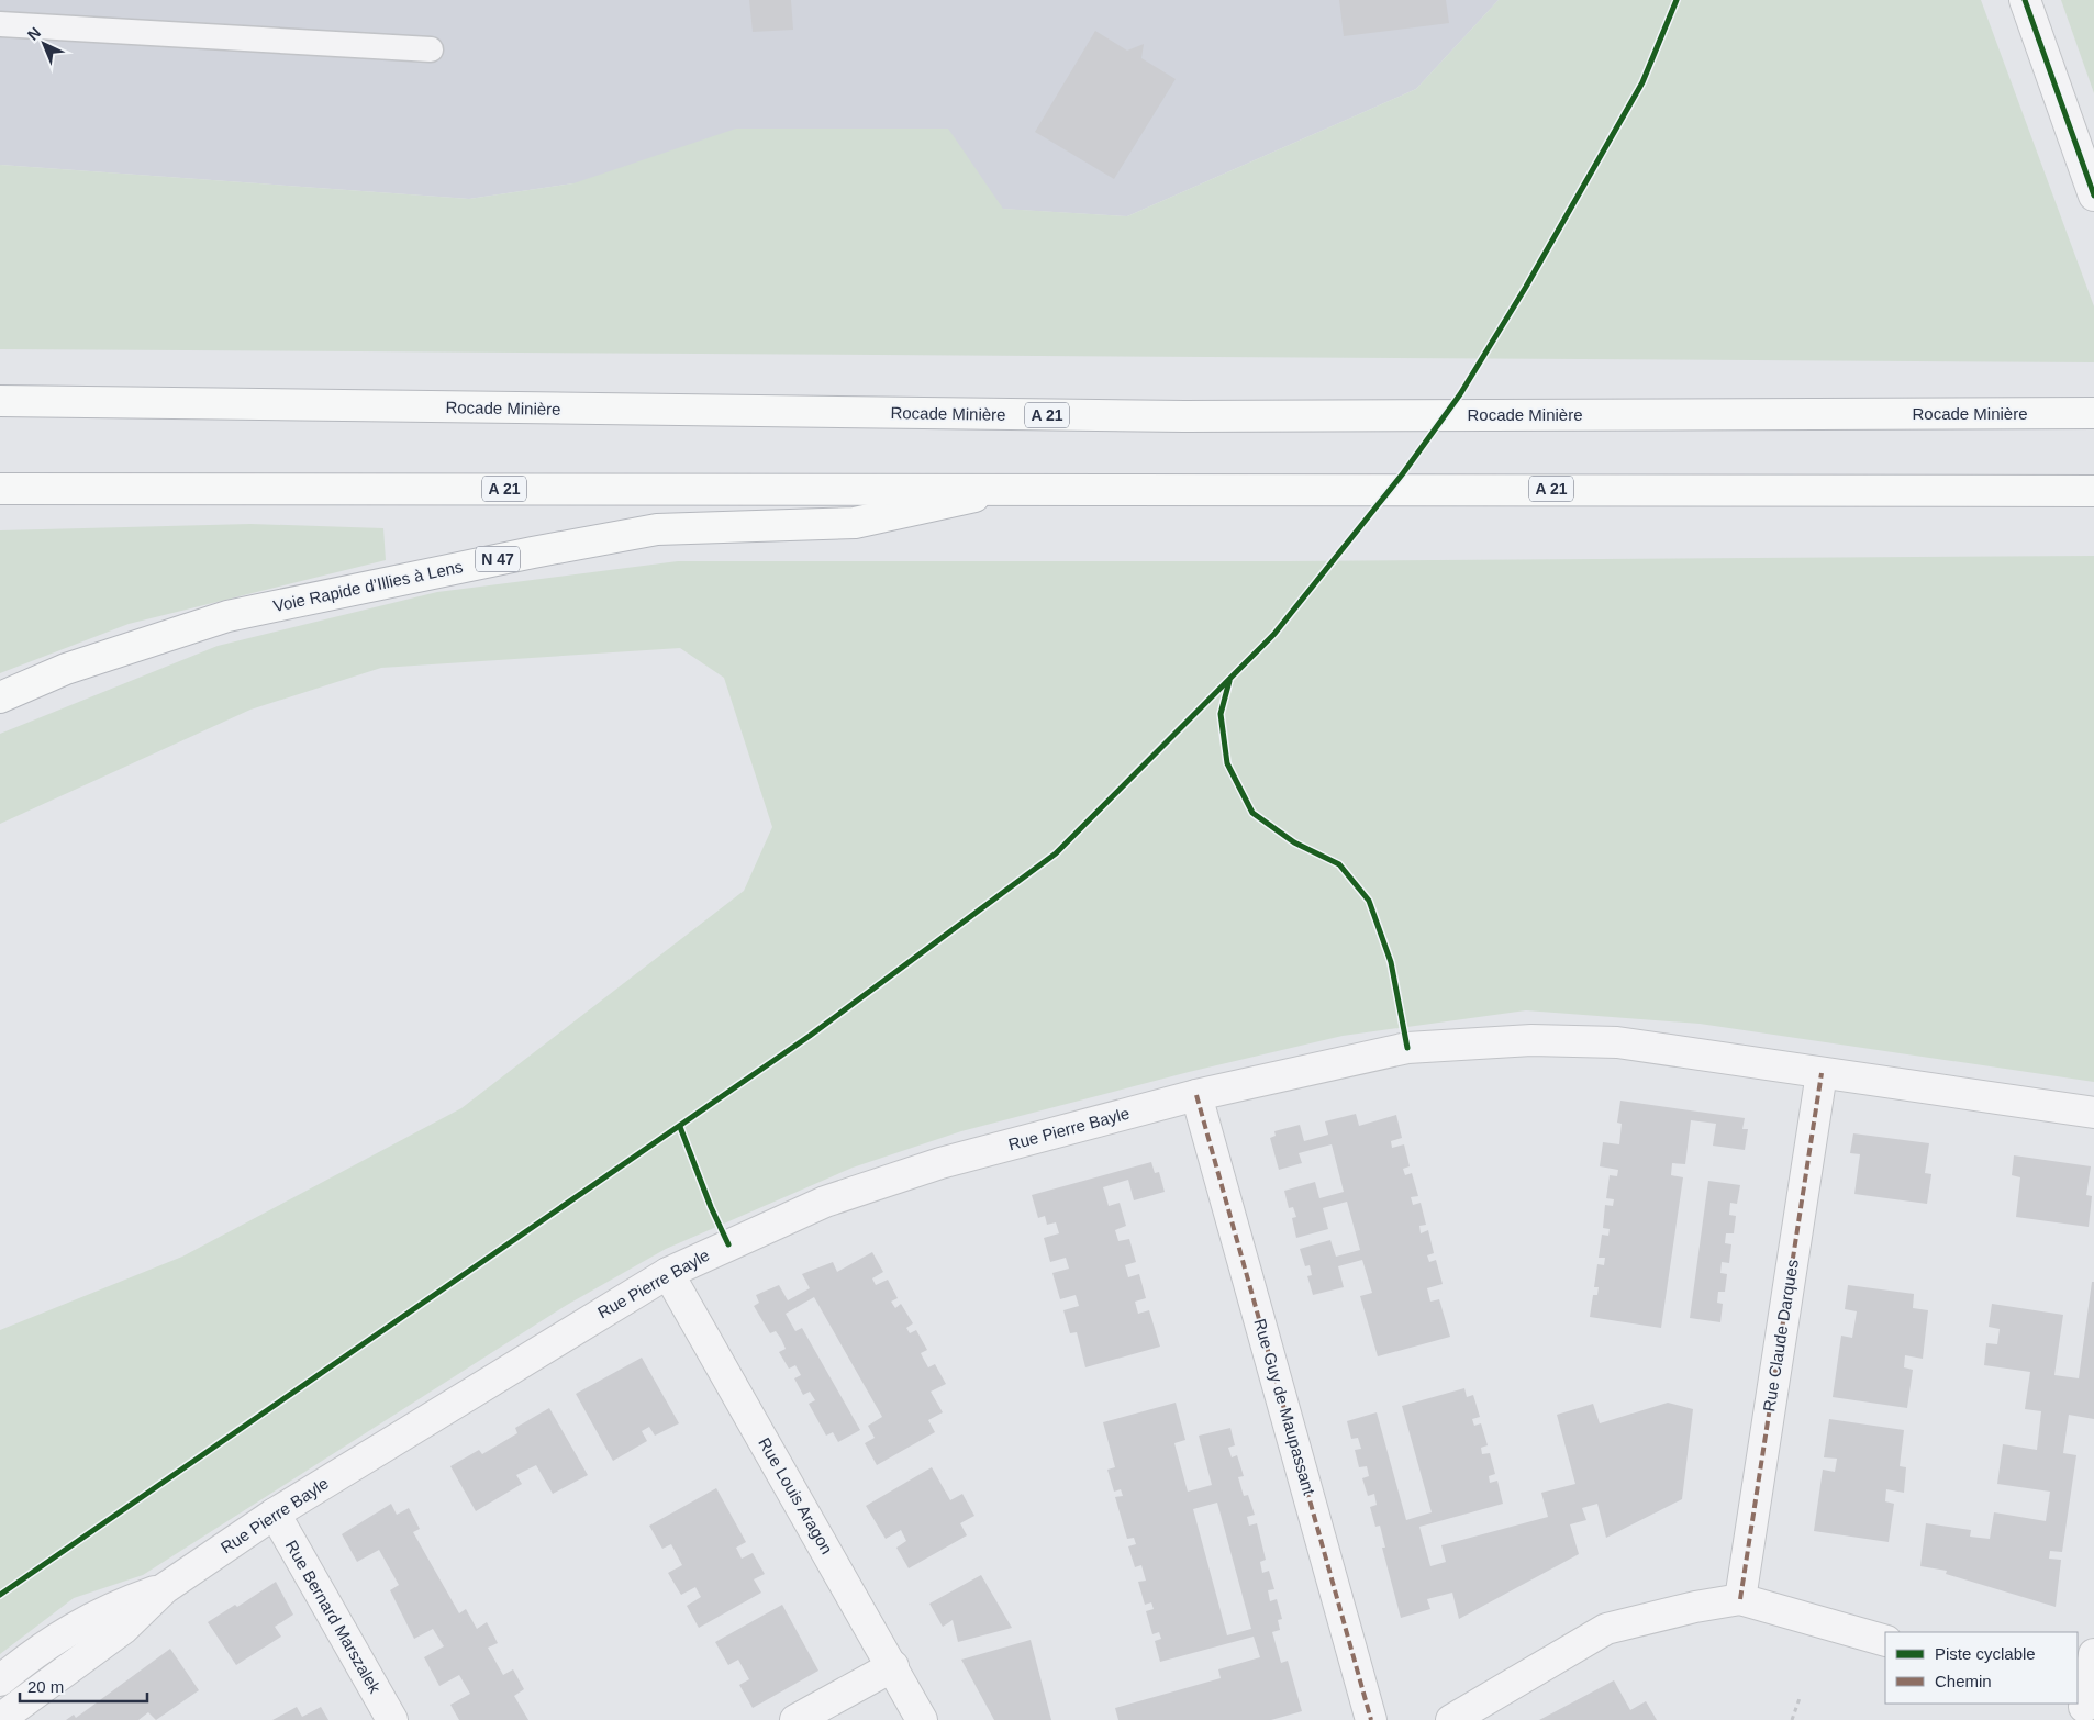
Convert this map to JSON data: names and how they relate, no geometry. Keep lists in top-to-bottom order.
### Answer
{
  "streets": {
    "highway": [
      "Rocade Minière",
      "A 21",
      "N 47",
      "Voie Rapide d’Illies à Lens"
    ],
    "street": [
      "Rue Pierre Bayle",
      "Rue Claude Darques",
      "Rue Guy de Maupassant",
      "Rue Louis Aragon",
      "Rue Bernard Marszalek"
    ]
  },
  "crossings": [
    ["A 21", "Voie Rapide d’Illies à Lens"],
    ["Rue Pierre Bayle", "Rue Claude Darques"],
    ["Rue Pierre Bayle", "Rue Guy de Maupassant"],
    ["Rue Pierre Bayle", "Rue Louis Aragon"],
    ["Rue Pierre Bayle", "Rue Bernard Marszalek"]
  ],
  "legend": ["Piste cyclable", "Chemin"],
  "scale_bar": "20 m",
  "north": "top left"
}
